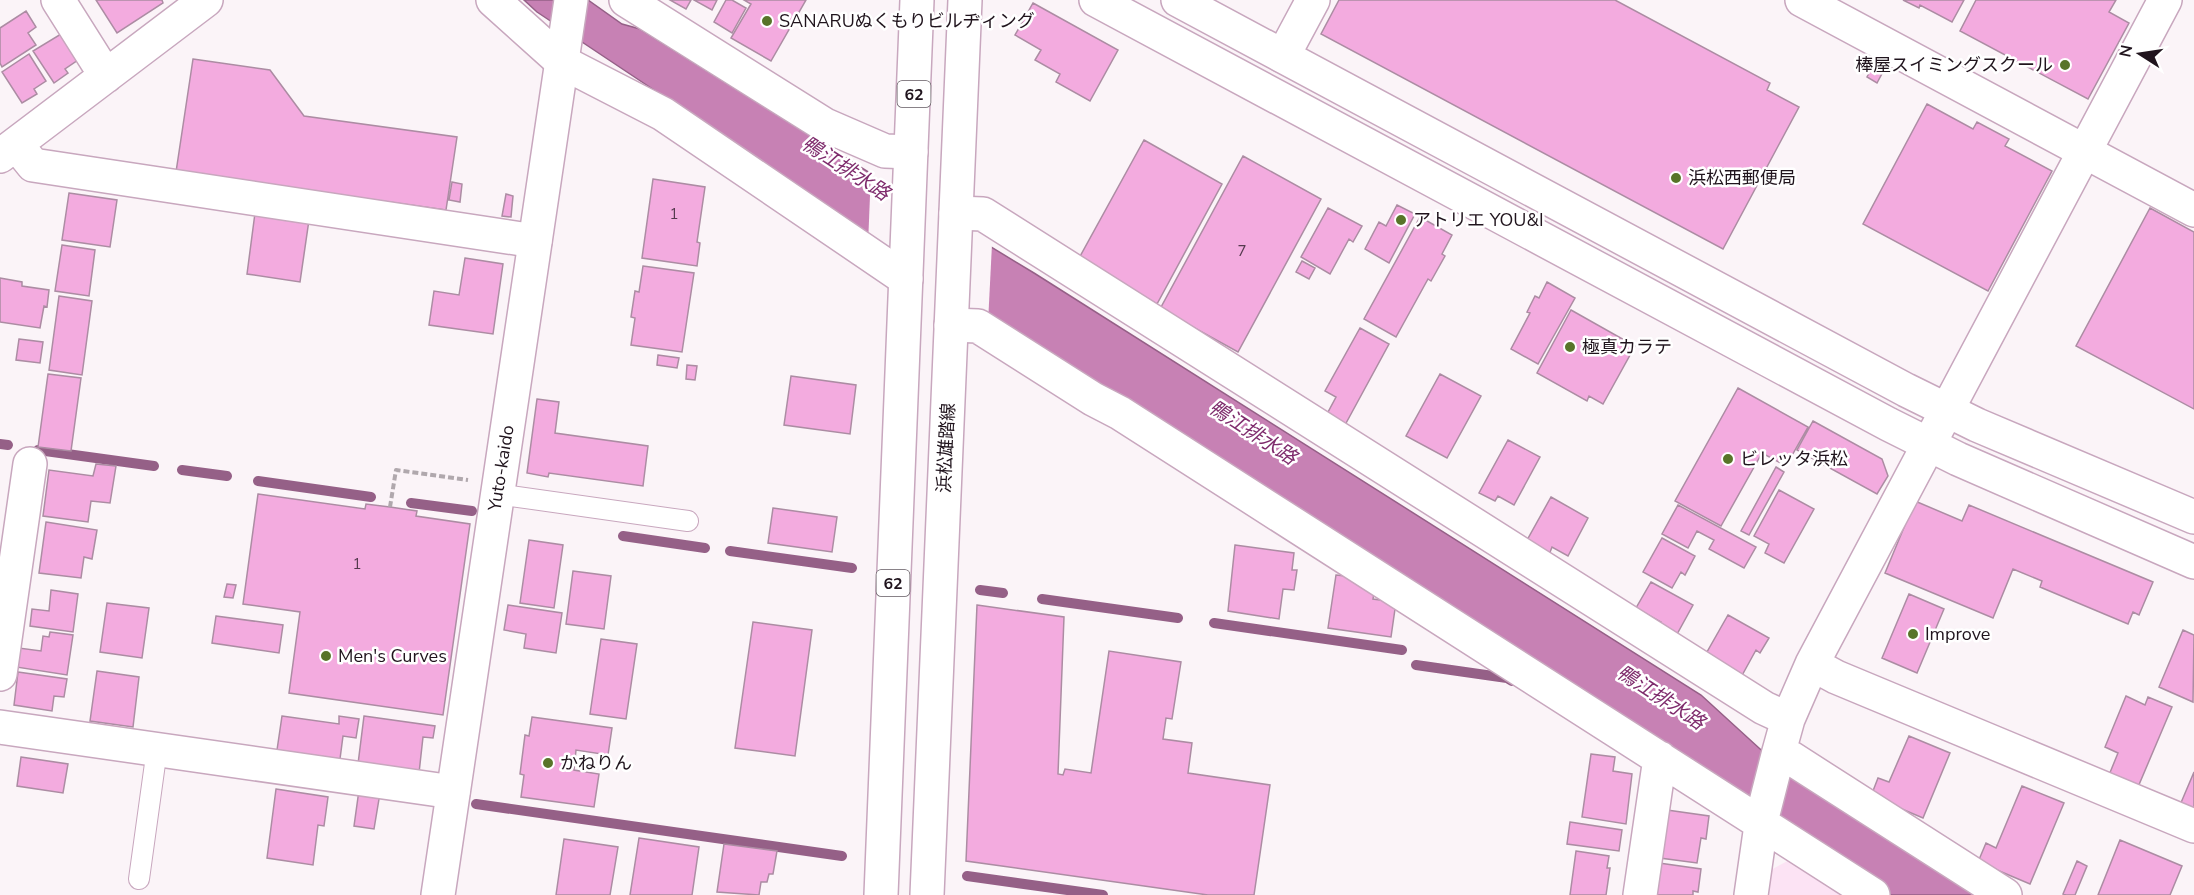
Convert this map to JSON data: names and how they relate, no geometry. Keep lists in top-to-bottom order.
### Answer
{
  "streets": {
    "street": ["62", "浜松雄踏線", "Yuto-kaido"]
  },
  "water": ["鴨江排水路"],
  "places": [
    "SANARUぬくもりビルヂィング",
    "棒屋スイミングスクール",
    "浜松西郵便局",
    "アトリエ YOU&I",
    "極真カラテ",
    "ビレッタ浜松",
    "Improve",
    "Men's Curves",
    "かねりん"
  ],
  "house_numbers": ["1", "7", "1"],
  "north": "left"
}
